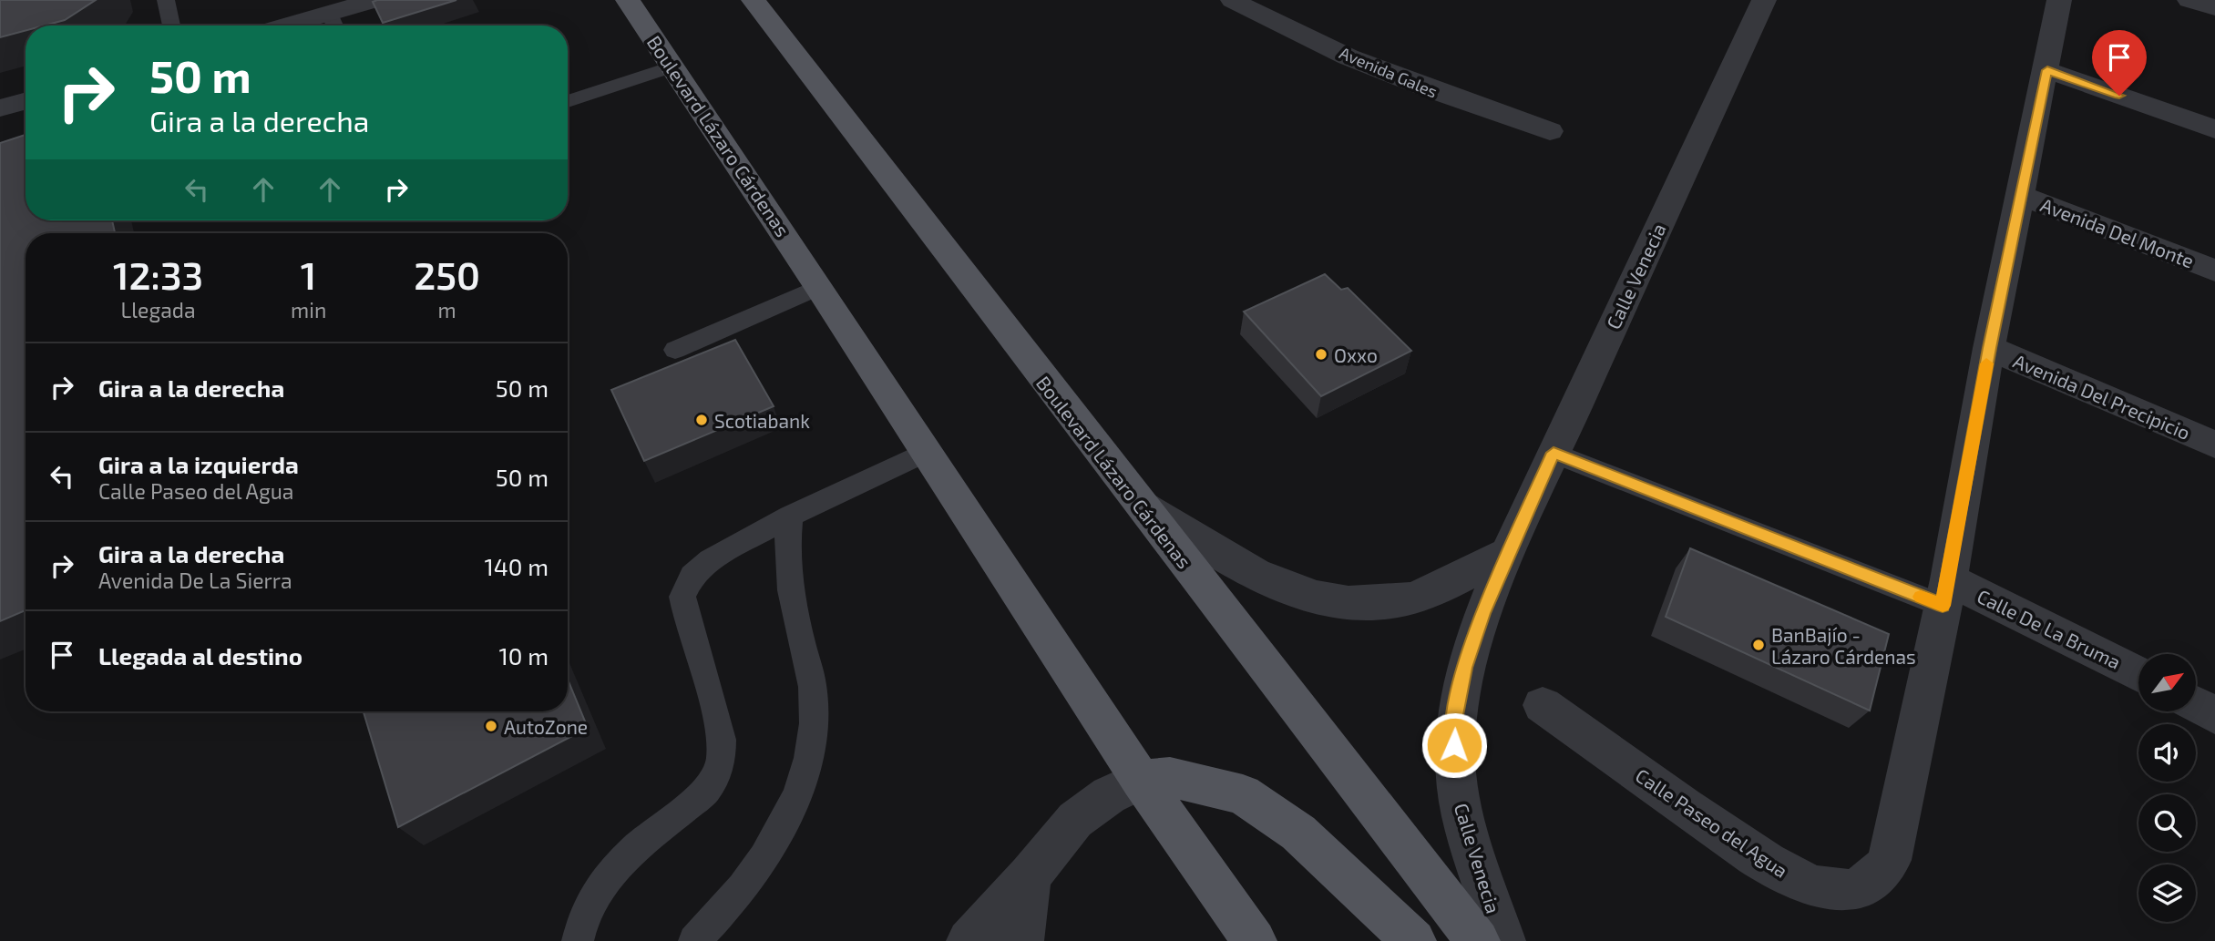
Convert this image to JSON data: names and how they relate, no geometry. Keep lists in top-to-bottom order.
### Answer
{
  "streets": {
    "main road": ["Boulevard Lázaro Cárdenas"],
    "street": [
      "Avenida Gales",
      "Avenida Del Monte",
      "Calle Venecia",
      "Avenida Del Precipicio",
      "Calle De La Bruma",
      "Calle Paseo del Agua"
    ]
  },
  "crossings": [
    ["Avenida Del Monte", "Calle Paseo del Agua"],
    ["Avenida Del Precipicio", "Calle Paseo del Agua"],
    ["Calle De La Bruma", "Calle Paseo del Agua"]
  ],
  "places": [
    "Oxxo",
    "Scotiabank",
    "BanBajío - Lázaro Cárdenas",
    "AutoZone"
  ],
  "north": "top right",
  "page": {
    "turn": ["50 m", "Gira a la derecha"],
    "eta": [
      "12:33",
      "Llegada",
      "1",
      "min",
      "250",
      "m"
    ],
    "list": [
      {
        "name": "Gira a la derecha",
        "value": "50 m"
      },
      {
        "name": "Gira a la izquierda",
        "note": "Calle Paseo del Agua",
        "value": "50 m"
      },
      {
        "name": "Gira a la derecha",
        "note": "Avenida De La Sierra",
        "value": "140 m"
      },
      {
        "name": "Llegada al destino",
        "value": "10 m"
      }
    ]
  }
}
